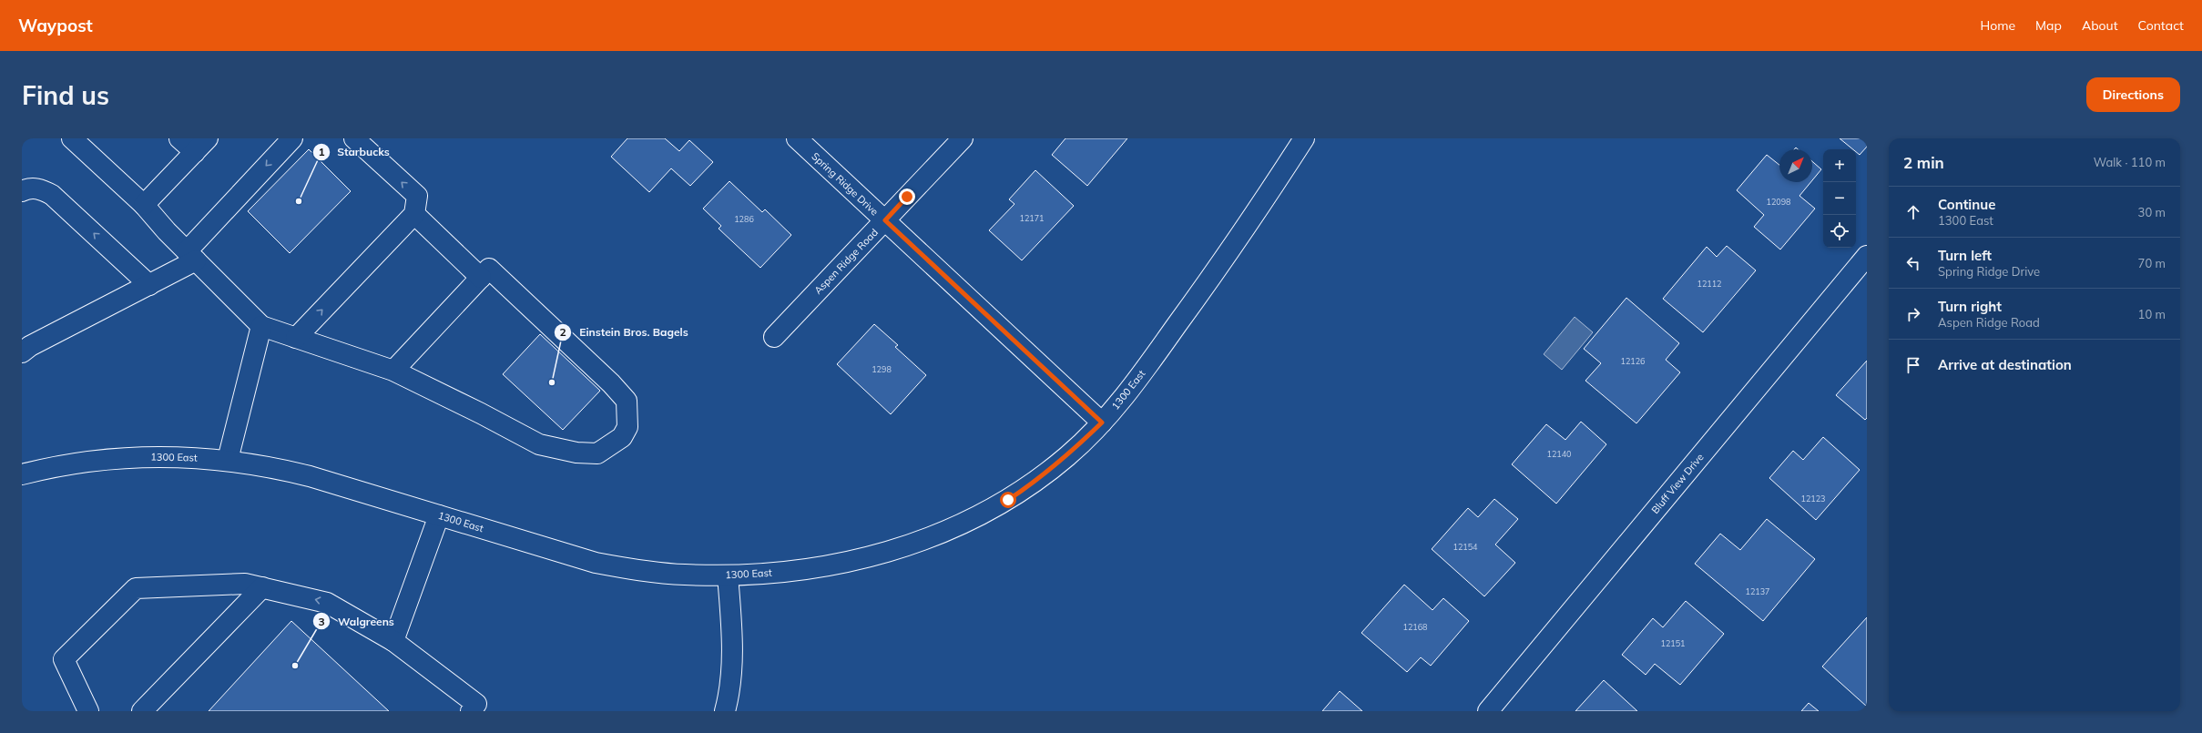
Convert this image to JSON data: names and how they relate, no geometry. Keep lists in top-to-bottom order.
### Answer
{
  "streets": {
    "main road": [
      "Spring Ridge Drive",
      "Aspen Ridge Road",
      "1300 East",
      "Bluff View Drive"
    ]
  },
  "crossings": [
    ["Spring Ridge Drive", "Aspen Ridge Road"],
    ["Spring Ridge Drive", "1300 East"]
  ],
  "places": ["Starbucks", "Einstein Bros. Bagels", "Walgreens"],
  "house_numbers": [
    "12098",
    "12171",
    "1286",
    "12112",
    "12126",
    "1298",
    "12140",
    "12123",
    "12154",
    "12137",
    "12168",
    "12151"
  ],
  "north": "top right",
  "page": {
    "header": "Waypost",
    "nav": [
      "Home",
      "Map",
      "About",
      "Contact"
    ],
    "buttons": "Directions",
    "title": "Find us",
    "heading": ["2 min", "Walk · 110 m"],
    "map_buttons": ["+", "−"],
    "list": [
      ["Continue", "1300 East", "30 m"],
      ["Turn left", "Spring Ridge Drive", "70 m"],
      ["Turn right", "Aspen Ridge Road", "10 m"],
      "Arrive at destination"
    ]
  }
}
